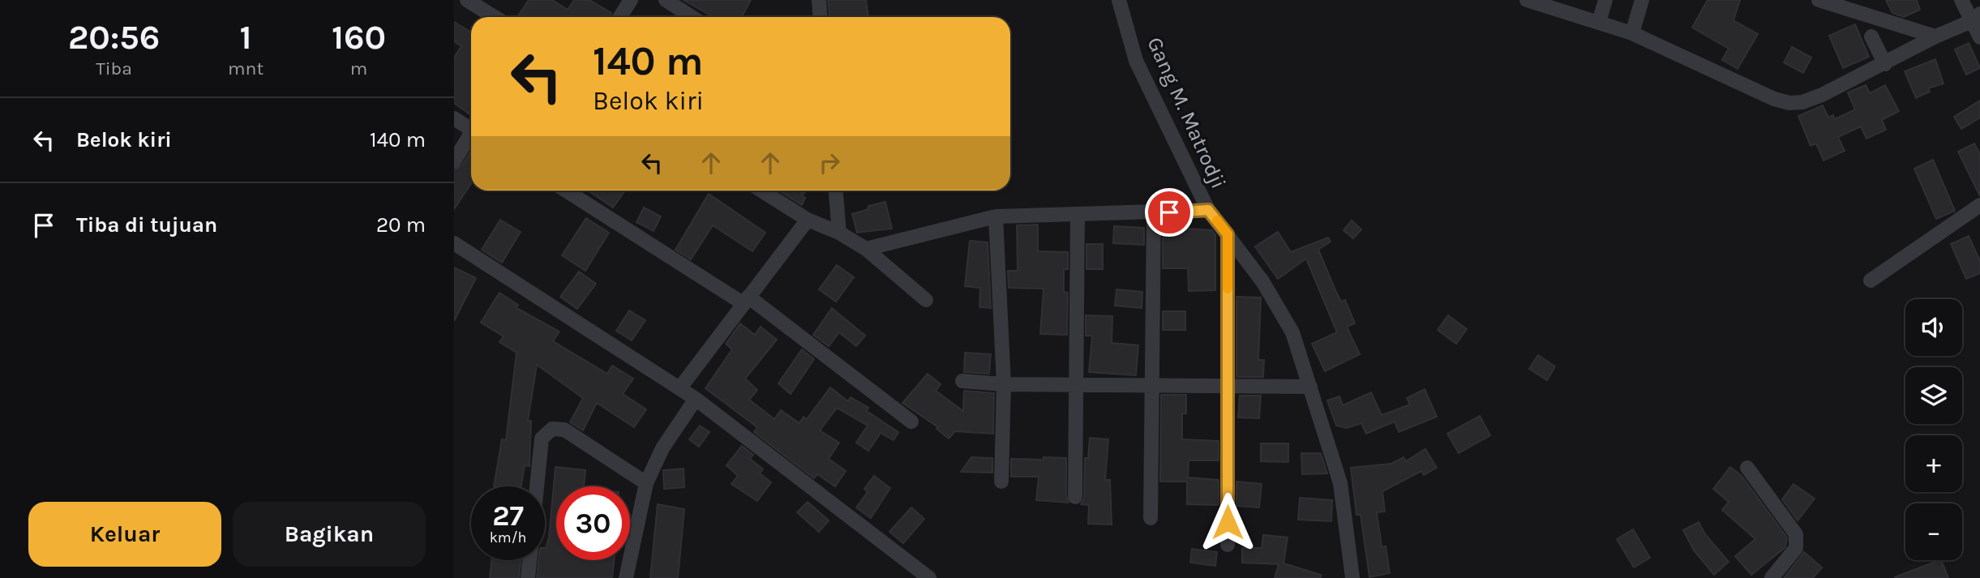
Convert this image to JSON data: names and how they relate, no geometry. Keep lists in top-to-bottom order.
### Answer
{
  "streets": {
    "street": ["Gang M. Matrodji"]
  },
  "page": {
    "eta": [
      "20:56",
      "Tiba",
      "1",
      "mnt",
      "160",
      "m"
    ],
    "turn": ["140 m", "Belok kiri"],
    "list": [
      {
        "name": "Belok kiri",
        "value": "140 m"
      },
      {
        "name": "Tiba di tujuan",
        "value": "20 m"
      }
    ],
    "map_buttons": ["+", "−"],
    "speed": "27 km/h",
    "limit": "30",
    "buttons": ["Keluar", "Bagikan"]
  }
}
